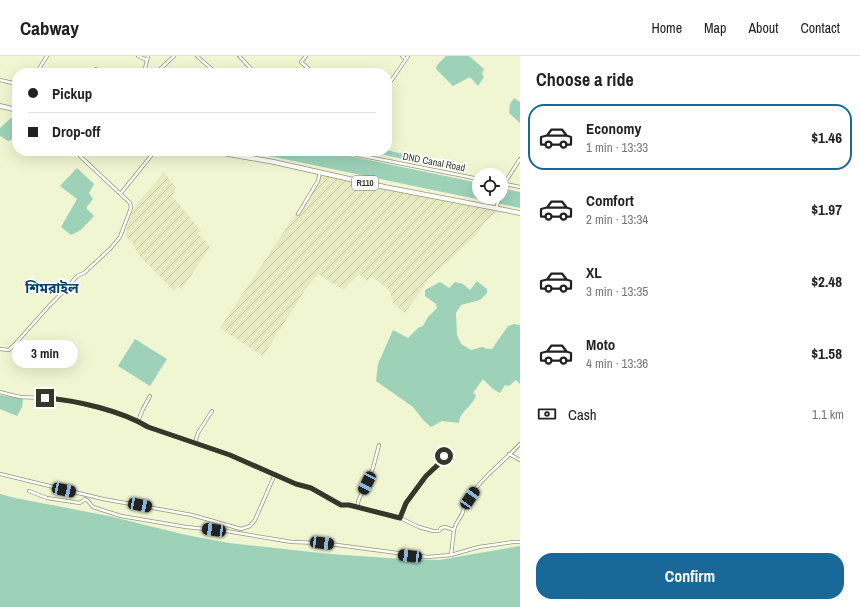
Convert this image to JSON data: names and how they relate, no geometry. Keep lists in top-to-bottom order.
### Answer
{
  "streets": {
    "main road": ["R110"],
    "street": ["DND Canal Road"]
  },
  "districts": ["শিমরাইল"],
  "page": {
    "header": "Cabway",
    "nav": [
      "Home",
      "Map",
      "About",
      "Contact"
    ],
    "heading": "Choose a ride",
    "banner": ["Pickup", "Drop-off"],
    "list": [
      {
        "name": "Economy",
        "note": "1 min · 13:33",
        "value": "$1.46"
      },
      {
        "name": "Comfort",
        "note": "2 min · 13:34",
        "value": "$1.97"
      },
      {
        "name": "XL",
        "note": "3 min · 13:35",
        "value": "$2.48"
      },
      {
        "name": "Moto",
        "note": "4 min · 13:36",
        "value": "$1.58"
      }
    ],
    "bubble": "3 min",
    "pay": ["Cash", "1.1 km"],
    "buttons": "Confirm"
  }
}
